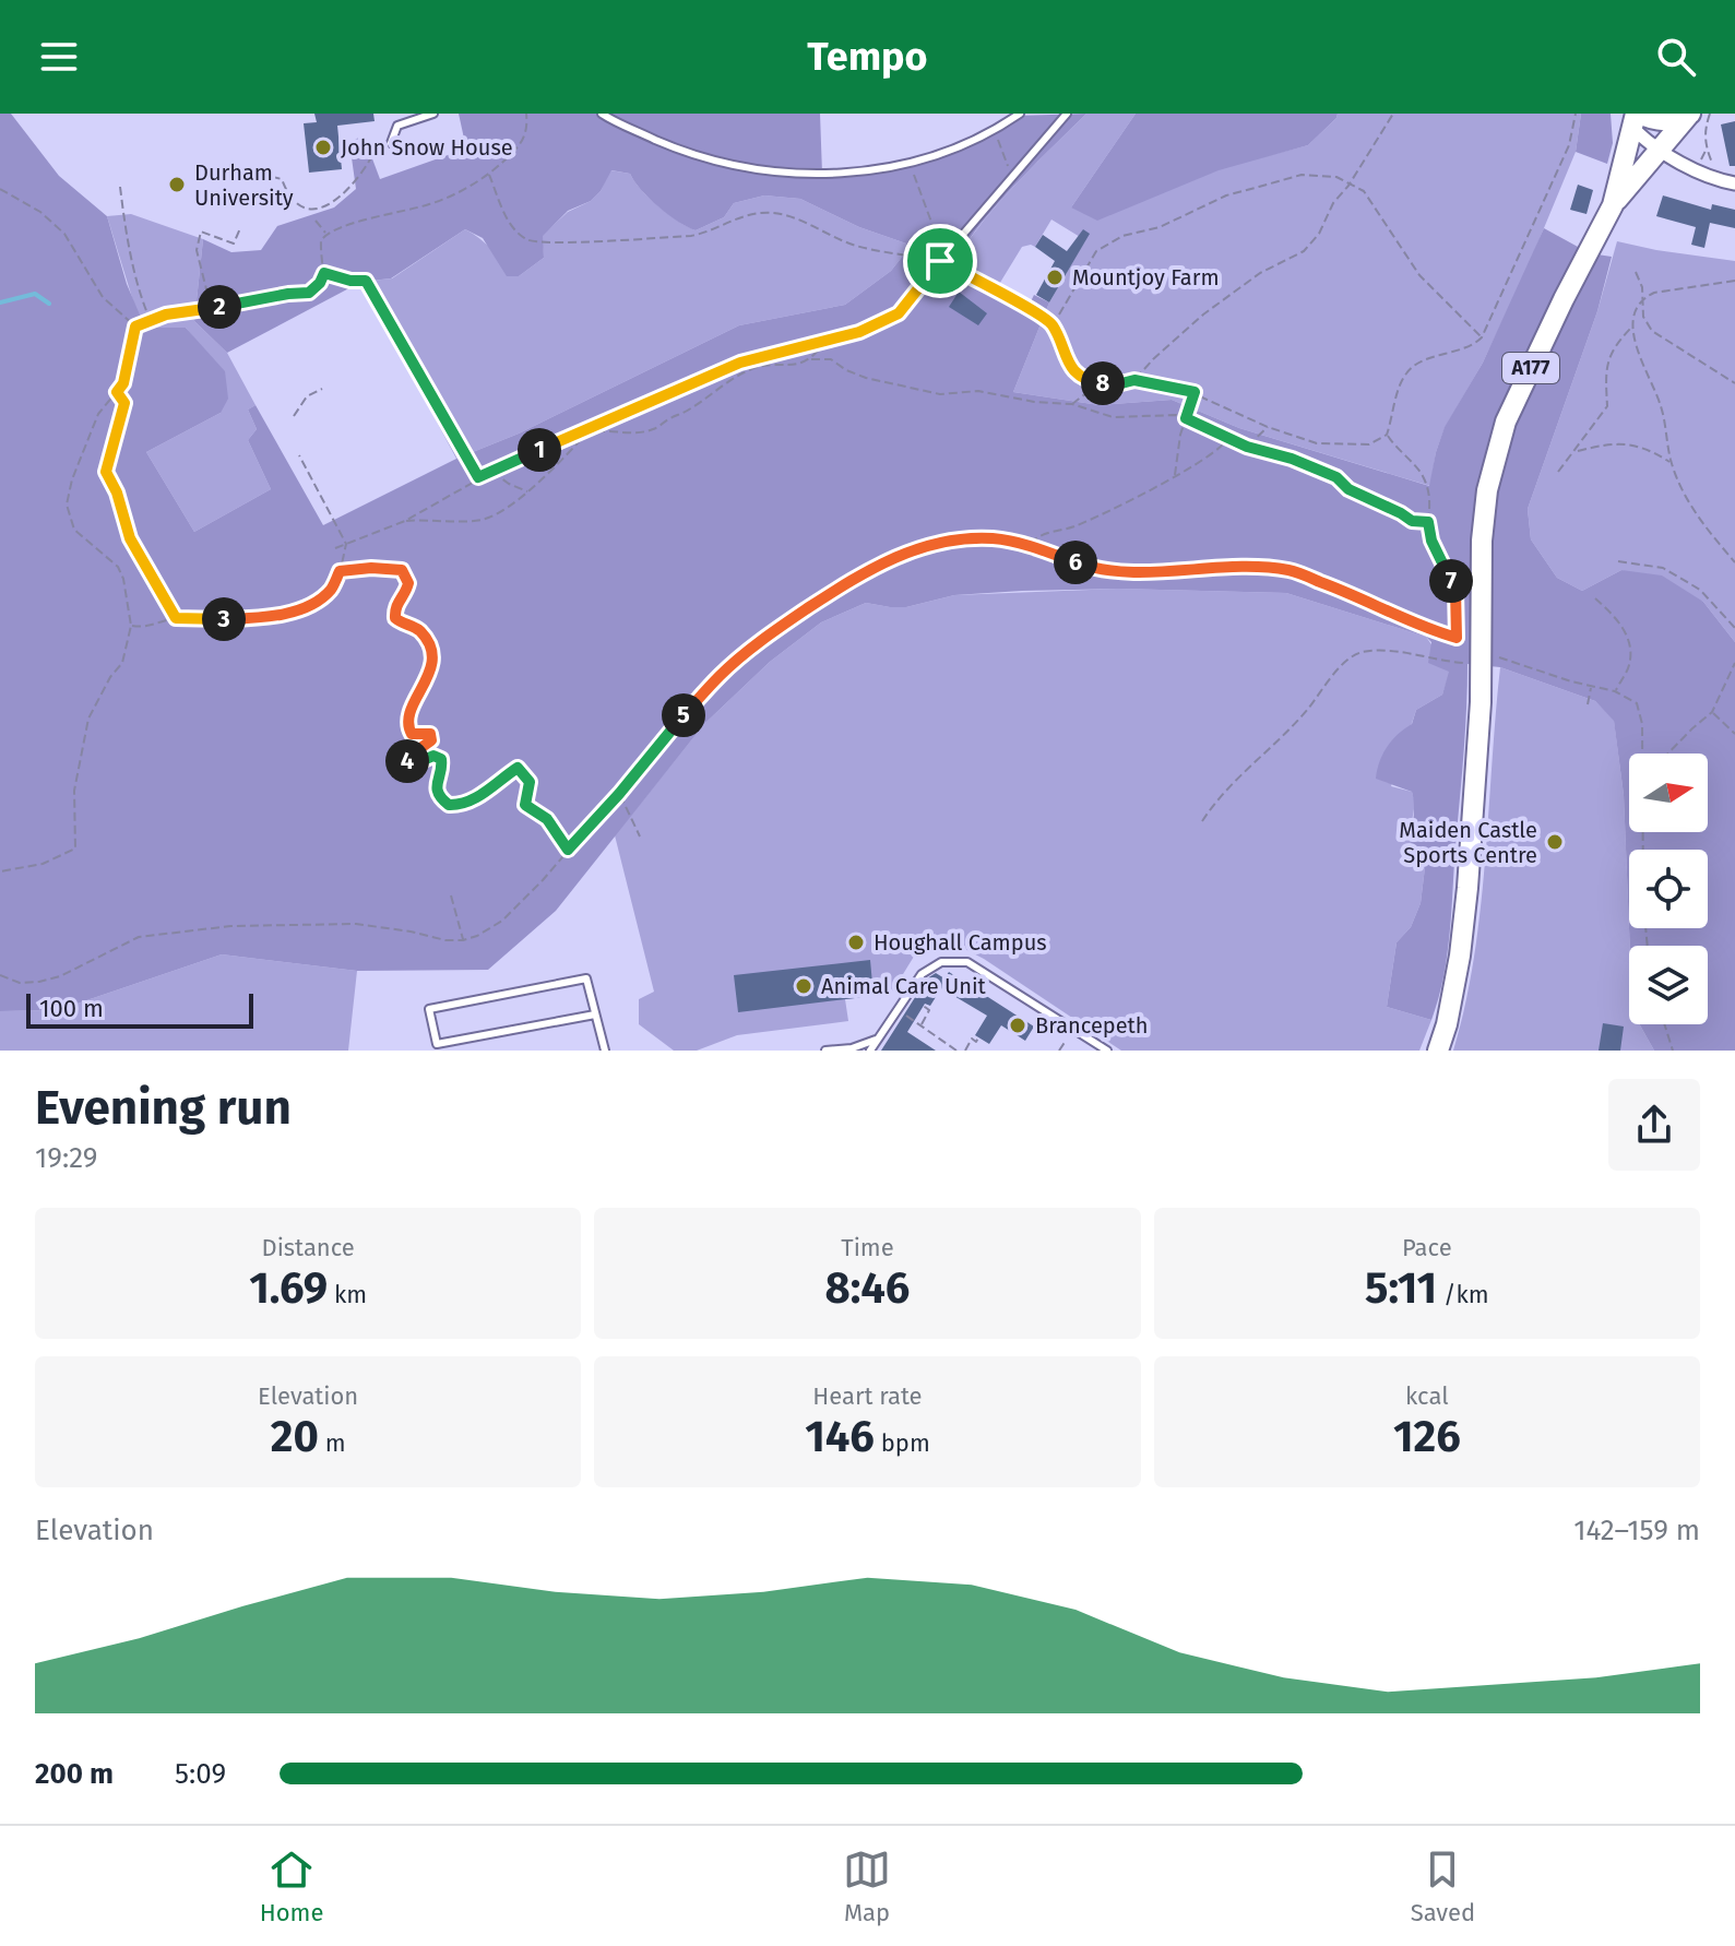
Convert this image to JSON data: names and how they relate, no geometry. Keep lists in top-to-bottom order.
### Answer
{
  "streets": {
    "main road": ["A177"]
  },
  "places": [
    "John Snow House",
    "Durham University",
    "Mountjoy Farm",
    "Maiden Castle Sports Centre",
    "Houghall Campus",
    "Animal Care Unit",
    "Brancepeth"
  ],
  "scale_bar": "100 m",
  "north": "right",
  "page": {
    "header": "Tempo",
    "pins": [
      "2",
      "8",
      "1",
      "6",
      "7",
      "3",
      "5",
      "4"
    ],
    "scale": "100 m",
    "heading": ["Evening run", "19:29"],
    "stats": [
      ["Distance", "1.69 km"],
      ["Time", "8:46"],
      ["Pace", "5:11 /km"],
      ["Elevation", "20 m"],
      ["Heart rate", "146 bpm"],
      ["kcal", "126"]
    ],
    "chart": ["Elevation", "142–159 m"],
    "list": [
      {
        "name": "200 m",
        "note": "5:09"
      }
    ],
    "tabs": ["Home", "Map", "Saved"]
  }
}
